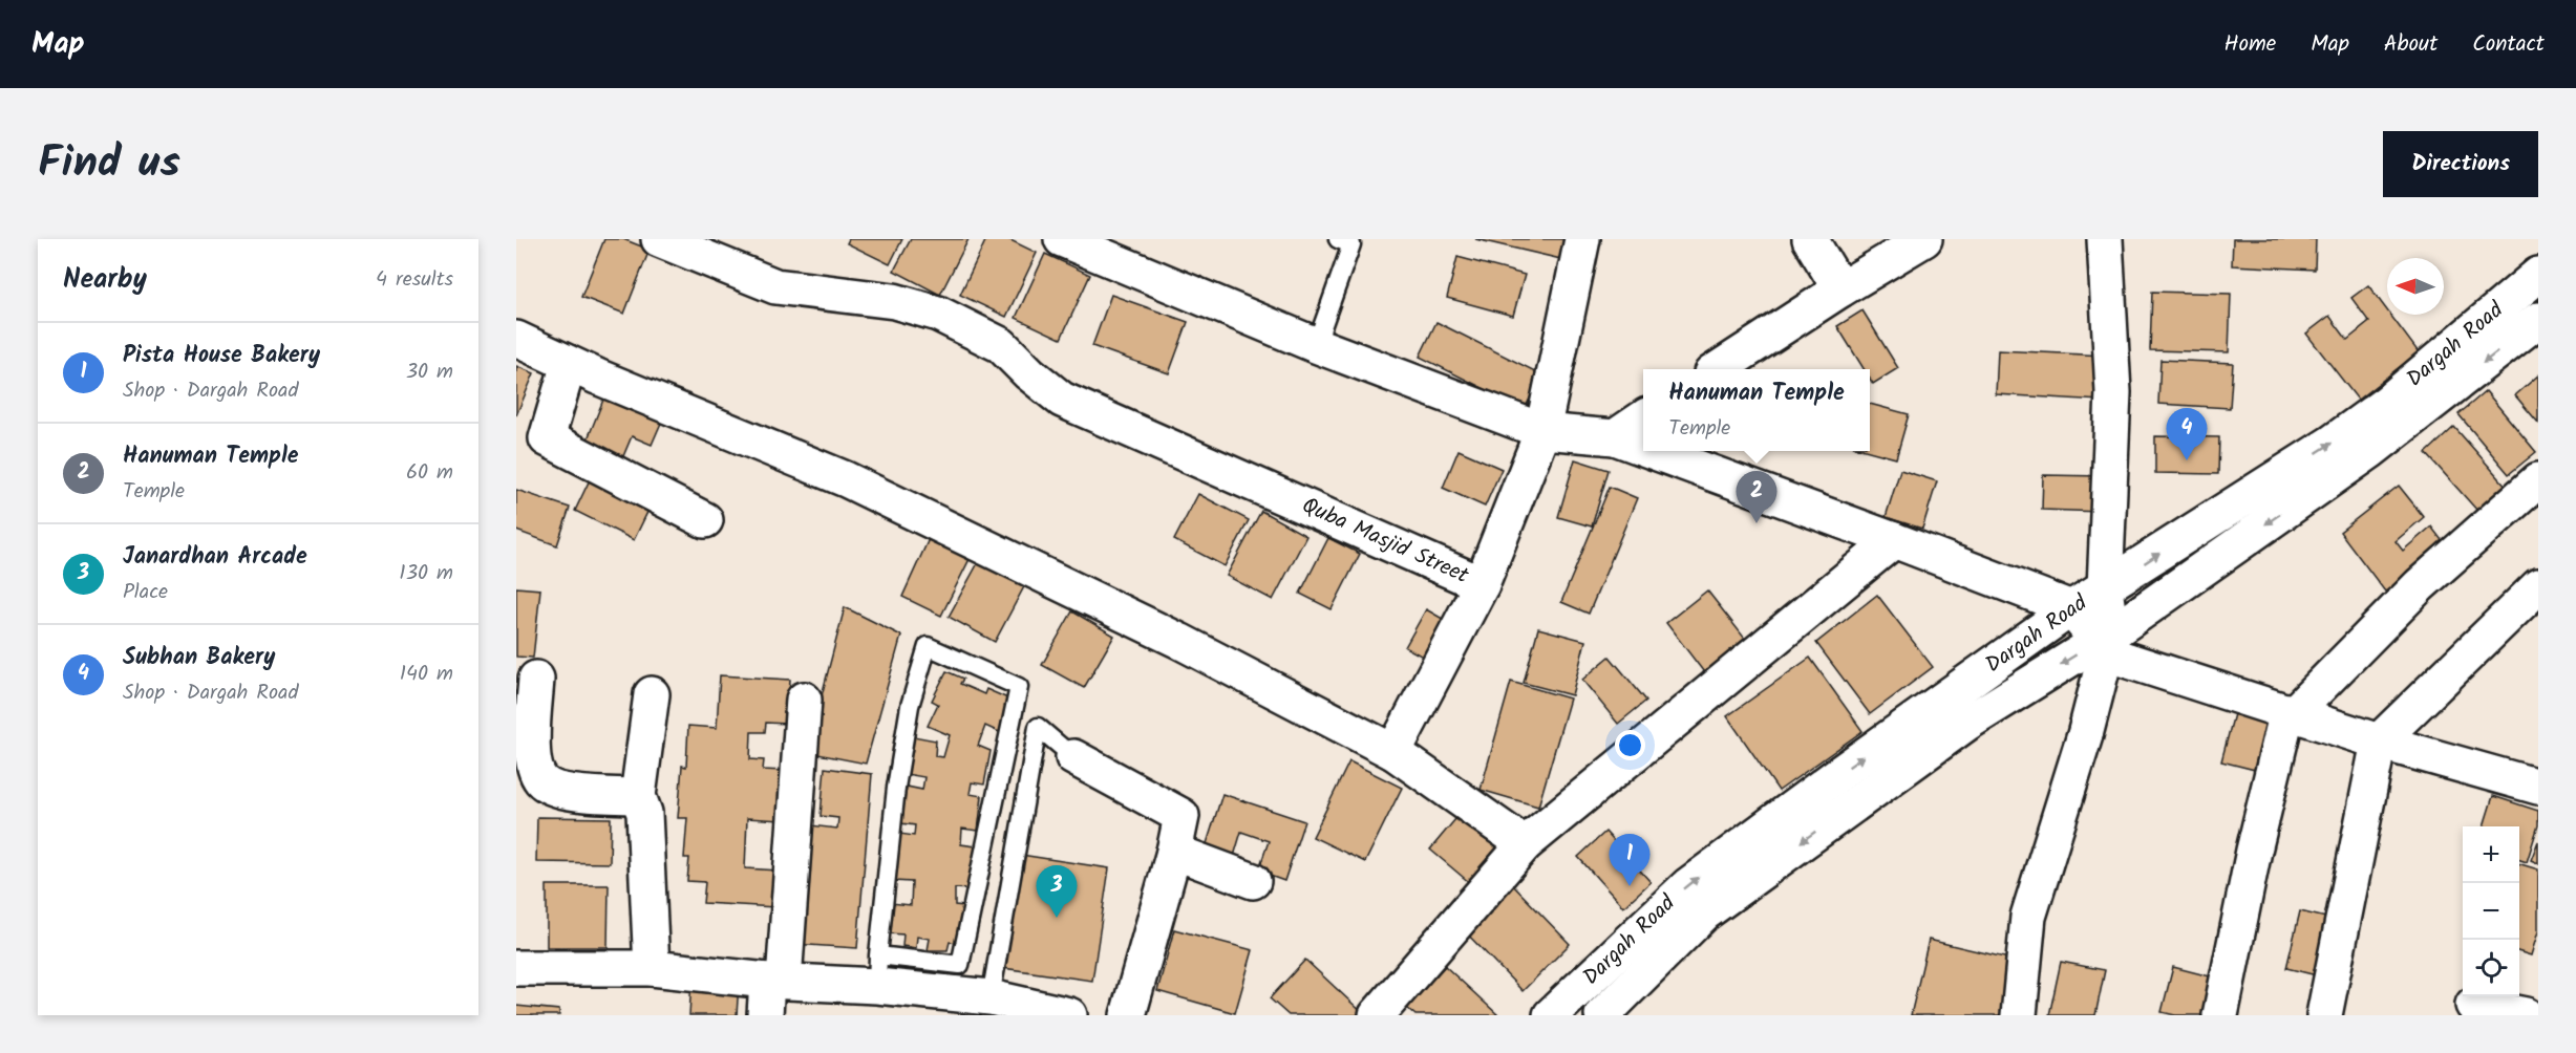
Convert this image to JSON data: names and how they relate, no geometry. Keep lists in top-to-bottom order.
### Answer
{
  "streets": {
    "street": ["Dargah Road", "Quba Masjid Street"]
  },
  "north": "left",
  "page": {
    "header": "Map",
    "nav": [
      "Home",
      "Map",
      "About",
      "Contact"
    ],
    "title": "Find us",
    "buttons": "Directions",
    "heading": ["Nearby", "4 results"],
    "list": [
      {
        "mark": "1",
        "name": "Pista House Bakery",
        "note": "Shop · Dargah Road",
        "value": "30 m"
      },
      {
        "mark": "2",
        "name": "Hanuman Temple",
        "note": "Temple",
        "value": "60 m"
      },
      {
        "mark": "3",
        "name": "Janardhan Arcade",
        "note": "Place",
        "value": "130 m"
      },
      {
        "mark": "4",
        "name": "Subhan Bakery",
        "note": "Shop · Dargah Road",
        "value": "140 m"
      }
    ],
    "popup": ["Hanuman Temple", "Temple"],
    "pins": [
      "4",
      "2",
      "1",
      "3"
    ],
    "map_buttons": ["+", "−"]
  }
}
